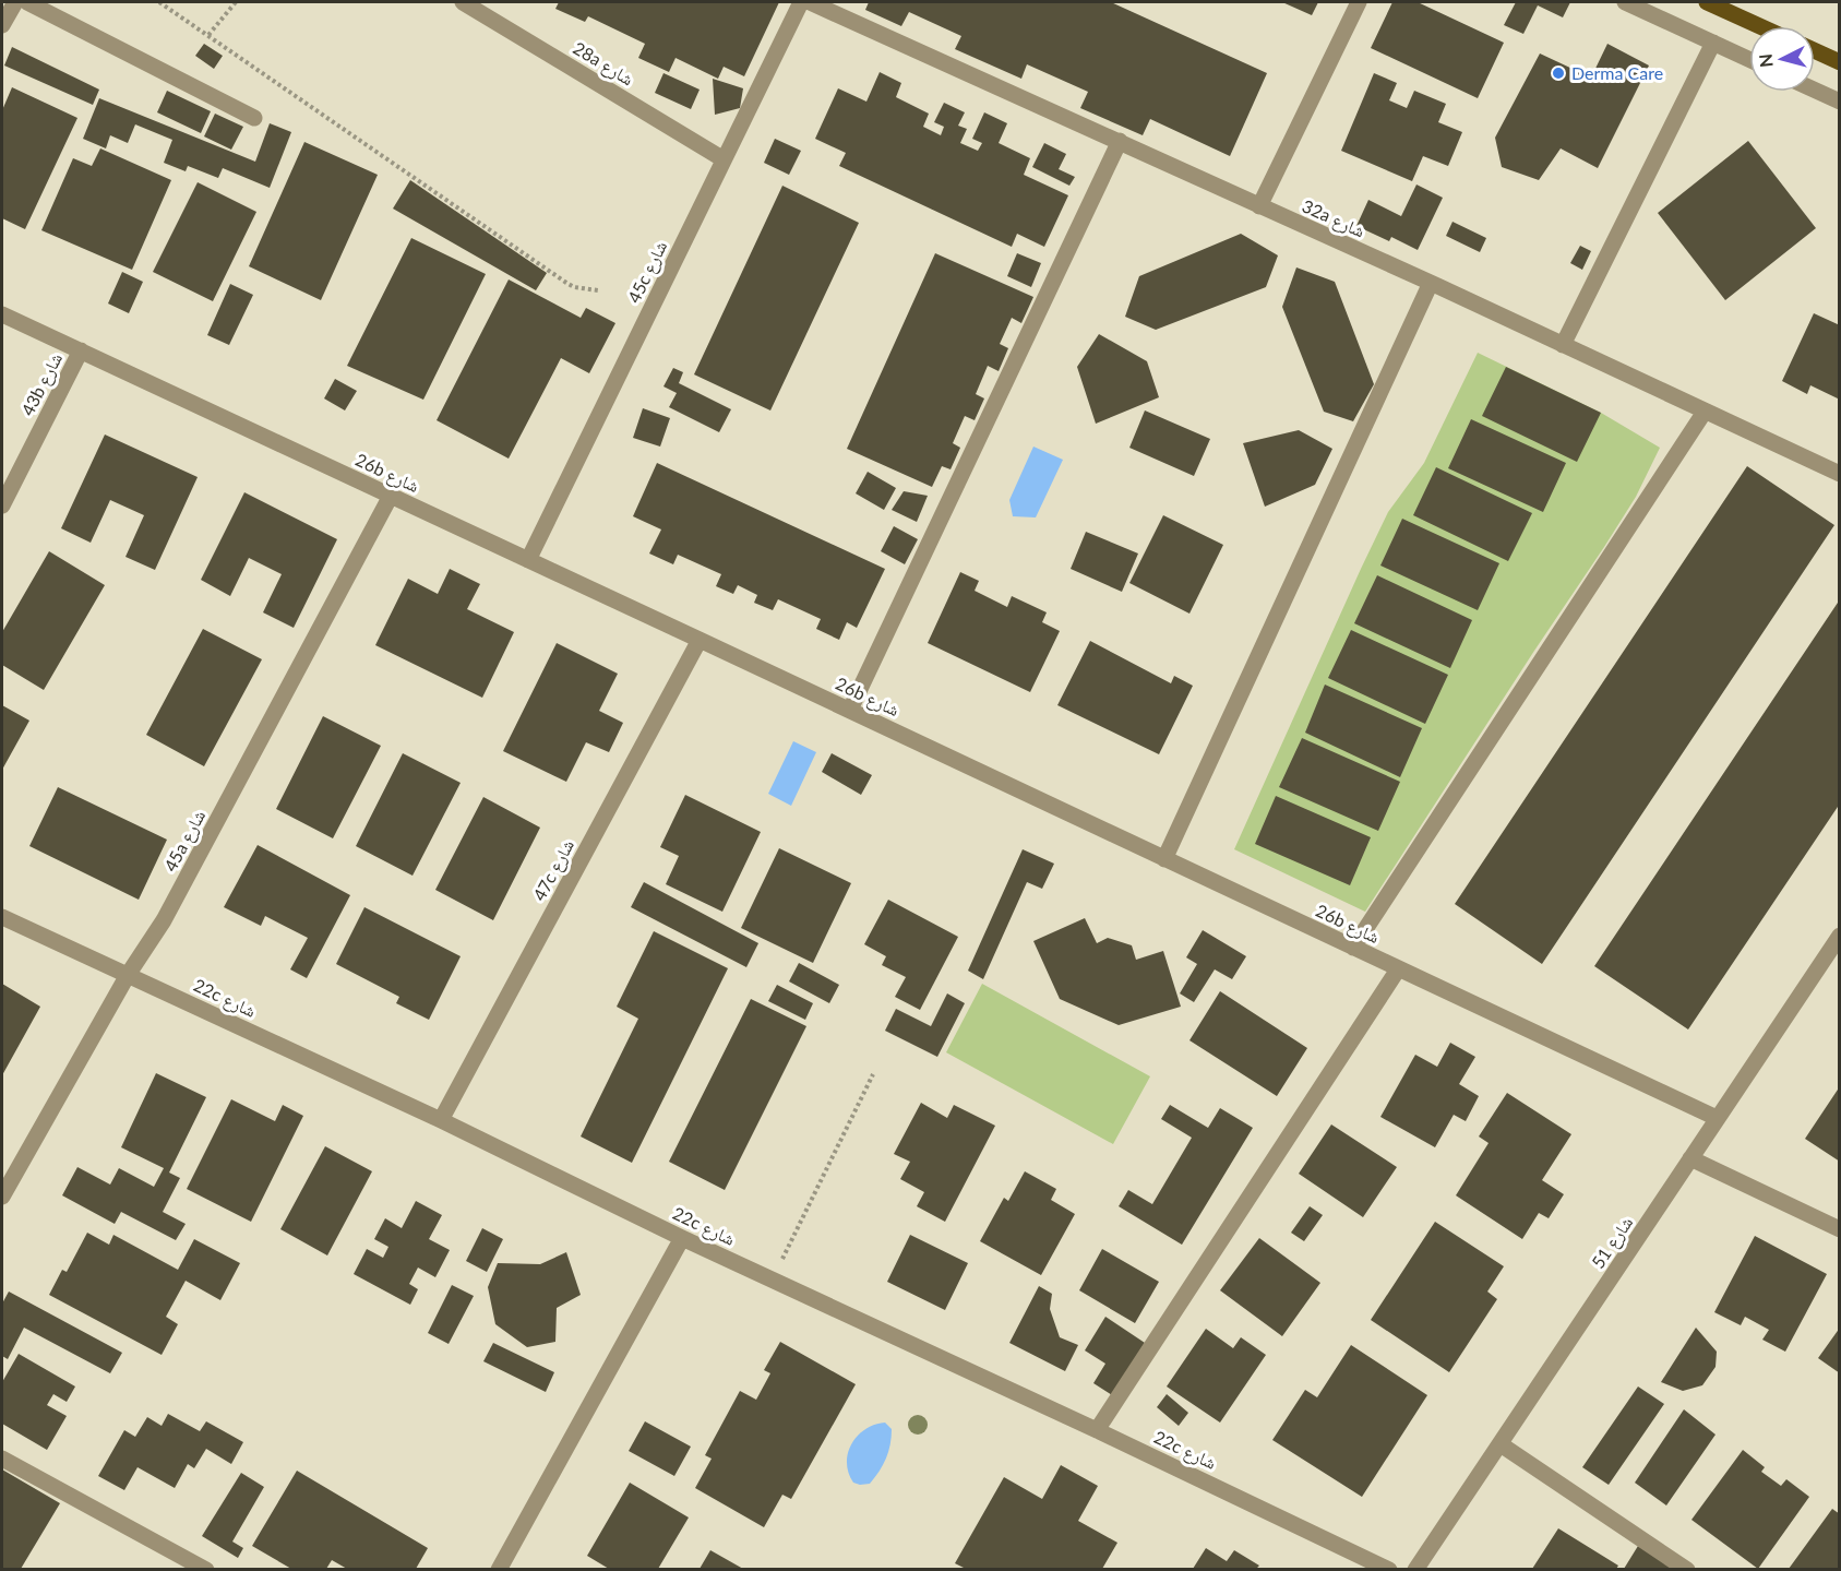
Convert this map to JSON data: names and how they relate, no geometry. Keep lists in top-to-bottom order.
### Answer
{
  "streets": {
    "street": [
      "28a شارع",
      "32a شارع",
      "45c شارع",
      "43b شارع",
      "26b شارع",
      "45a شارع",
      "47c شارع",
      "22c شارع",
      "شارع 51"
    ]
  },
  "crossings": [
    ["28a شارع", "45c شارع"],
    ["45c شارع", "26b شارع"],
    ["43b شارع", "26b شارع"],
    ["26b شارع", "45a شارع"],
    ["26b شارع", "47c شارع"],
    ["26b شارع", "شارع 51"],
    ["45a شارع", "22c شارع"],
    ["47c شارع", "22c شارع"]
  ],
  "places": ["Derma Care"],
  "north": "left"
}
